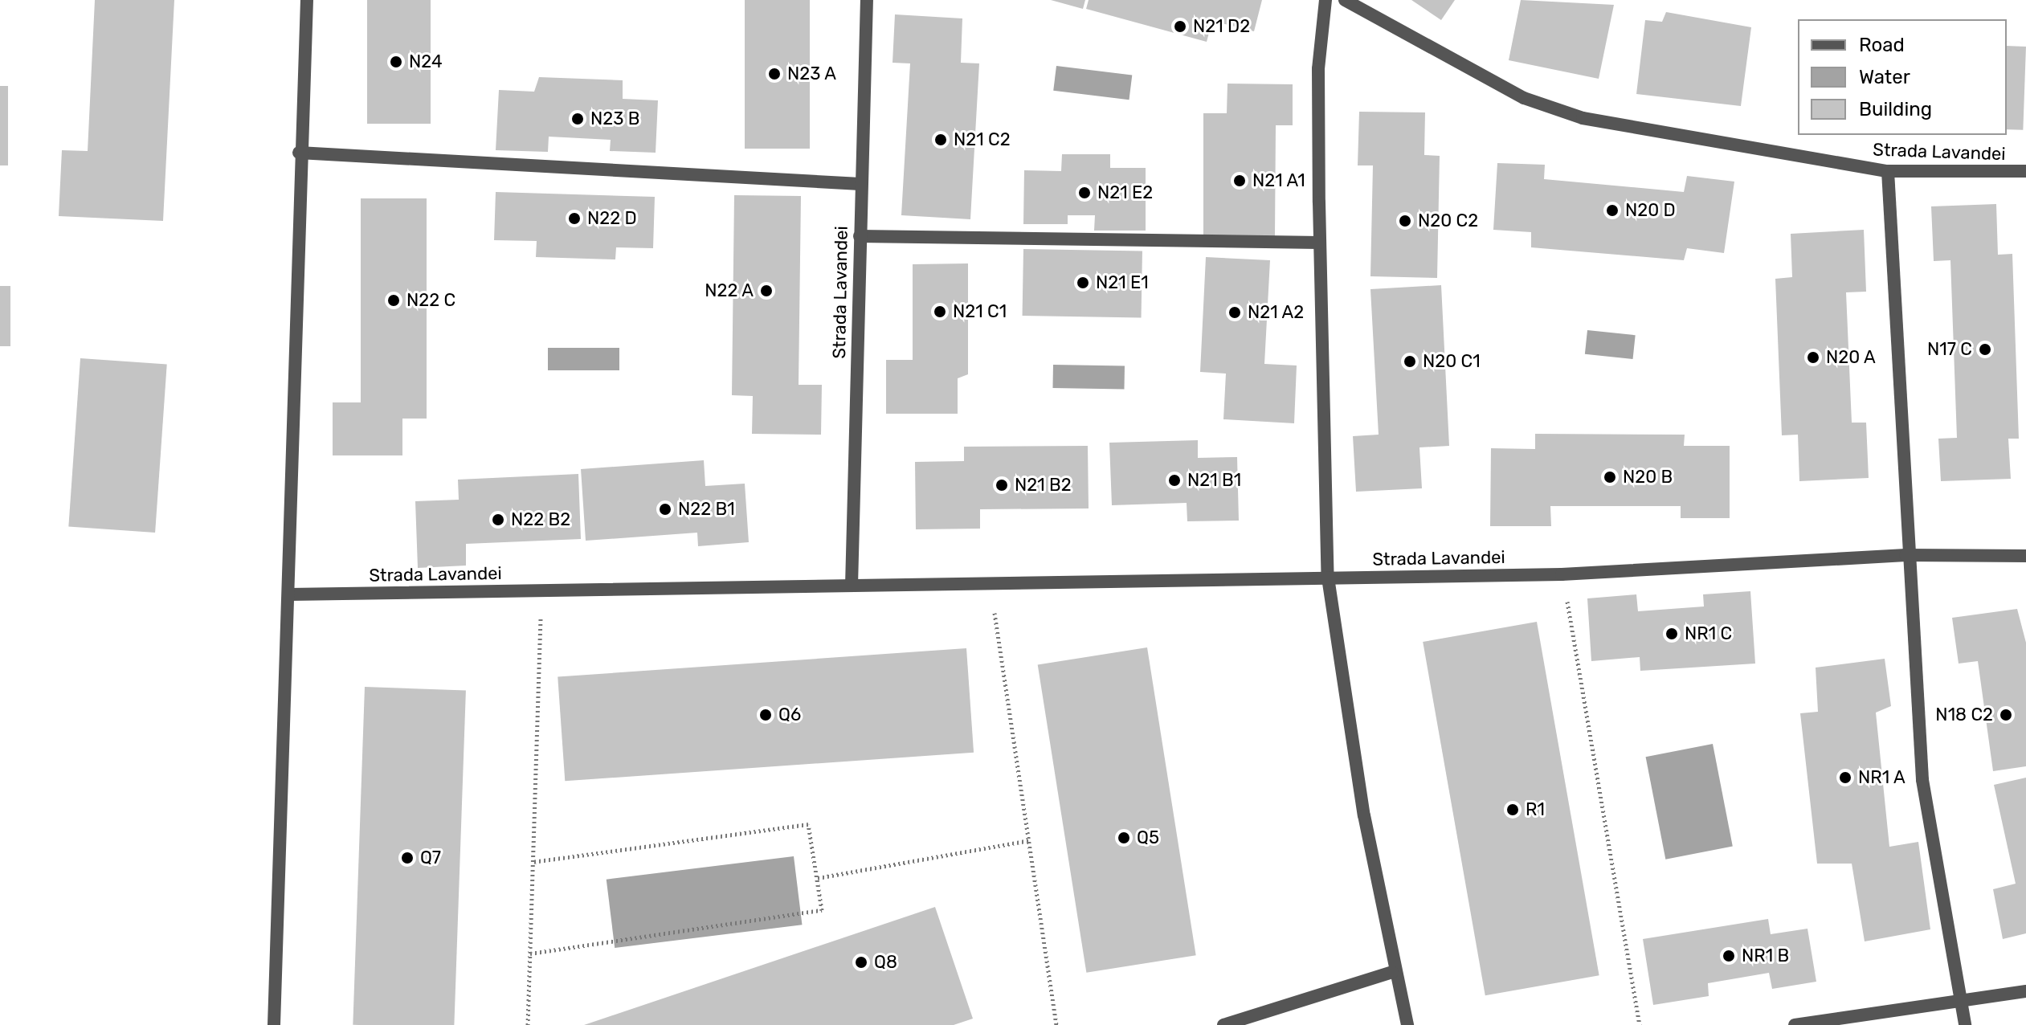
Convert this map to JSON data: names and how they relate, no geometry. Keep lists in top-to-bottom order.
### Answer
{
  "streets": {
    "street": ["Strada Lavandei"]
  },
  "places": [
    "N21 D2",
    "N24",
    "N23 A",
    "N23 B",
    "N21 C2",
    "N21 A1",
    "N21 E2",
    "N20 D",
    "N22 D",
    "N20 C2",
    "N21 E1",
    "N22 A",
    "N22 C",
    "N21 C1",
    "N21 A2",
    "N17 C",
    "N20 A",
    "N20 C1",
    "N20 B",
    "N21 B1",
    "N21 B2",
    "N22 B1",
    "N22 B2",
    "NR1 C",
    "Q6",
    "N18 C2",
    "NR1 A",
    "R1",
    "Q5",
    "Q7",
    "NR1 B",
    "Q8"
  ],
  "legend": ["Road", "Water", "Building"]
}
